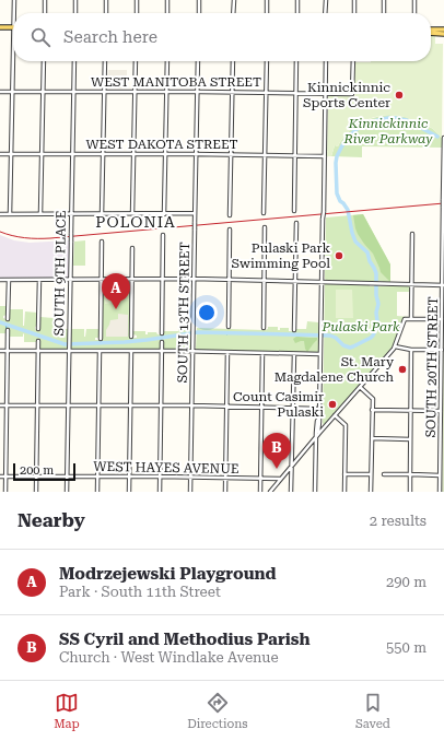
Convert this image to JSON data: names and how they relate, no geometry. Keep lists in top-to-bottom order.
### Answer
{
  "streets": {
    "street": [
      "WEST MANITOBA STREET",
      "WEST DAKOTA STREET",
      "SOUTH 9TH PLACE",
      "SOUTH 13TH STREET",
      "SOUTH 20TH STREET",
      "WEST HAYES AVENUE"
    ]
  },
  "crossings": [
    ["WEST MANITOBA STREET", "SOUTH 9TH PLACE"],
    ["WEST MANITOBA STREET", "SOUTH 13TH STREET"],
    ["WEST DAKOTA STREET", "SOUTH 9TH PLACE"],
    ["WEST DAKOTA STREET", "SOUTH 13TH STREET"],
    ["SOUTH 9TH PLACE", "WEST HAYES AVENUE"],
    ["SOUTH 13TH STREET", "WEST HAYES AVENUE"]
  ],
  "districts": ["POLONIA"],
  "parks": ["Kinnickinnic River Parkway", "Pulaski Park"],
  "places": [
    "Kinnickinnic Sports Center",
    "Pulaski Park Swimming Pool",
    "St. Mary Magdalene Church",
    "Count Casimir Pulaski"
  ],
  "scale_bar": "200 m",
  "page": {
    "search": "Search here",
    "pins": ["A", "B"],
    "scale": "200 m",
    "heading": ["Nearby", "2 results"],
    "list": [
      {
        "mark": "A",
        "name": "Modrzejewski Playground",
        "note": "Park · South 11th Street",
        "value": "290 m"
      },
      {
        "mark": "B",
        "name": "SS Cyril and Methodius Parish",
        "note": "Church · West Windlake Avenue",
        "value": "550 m"
      }
    ],
    "nav": ["Map", "Directions", "Saved"]
  }
}
